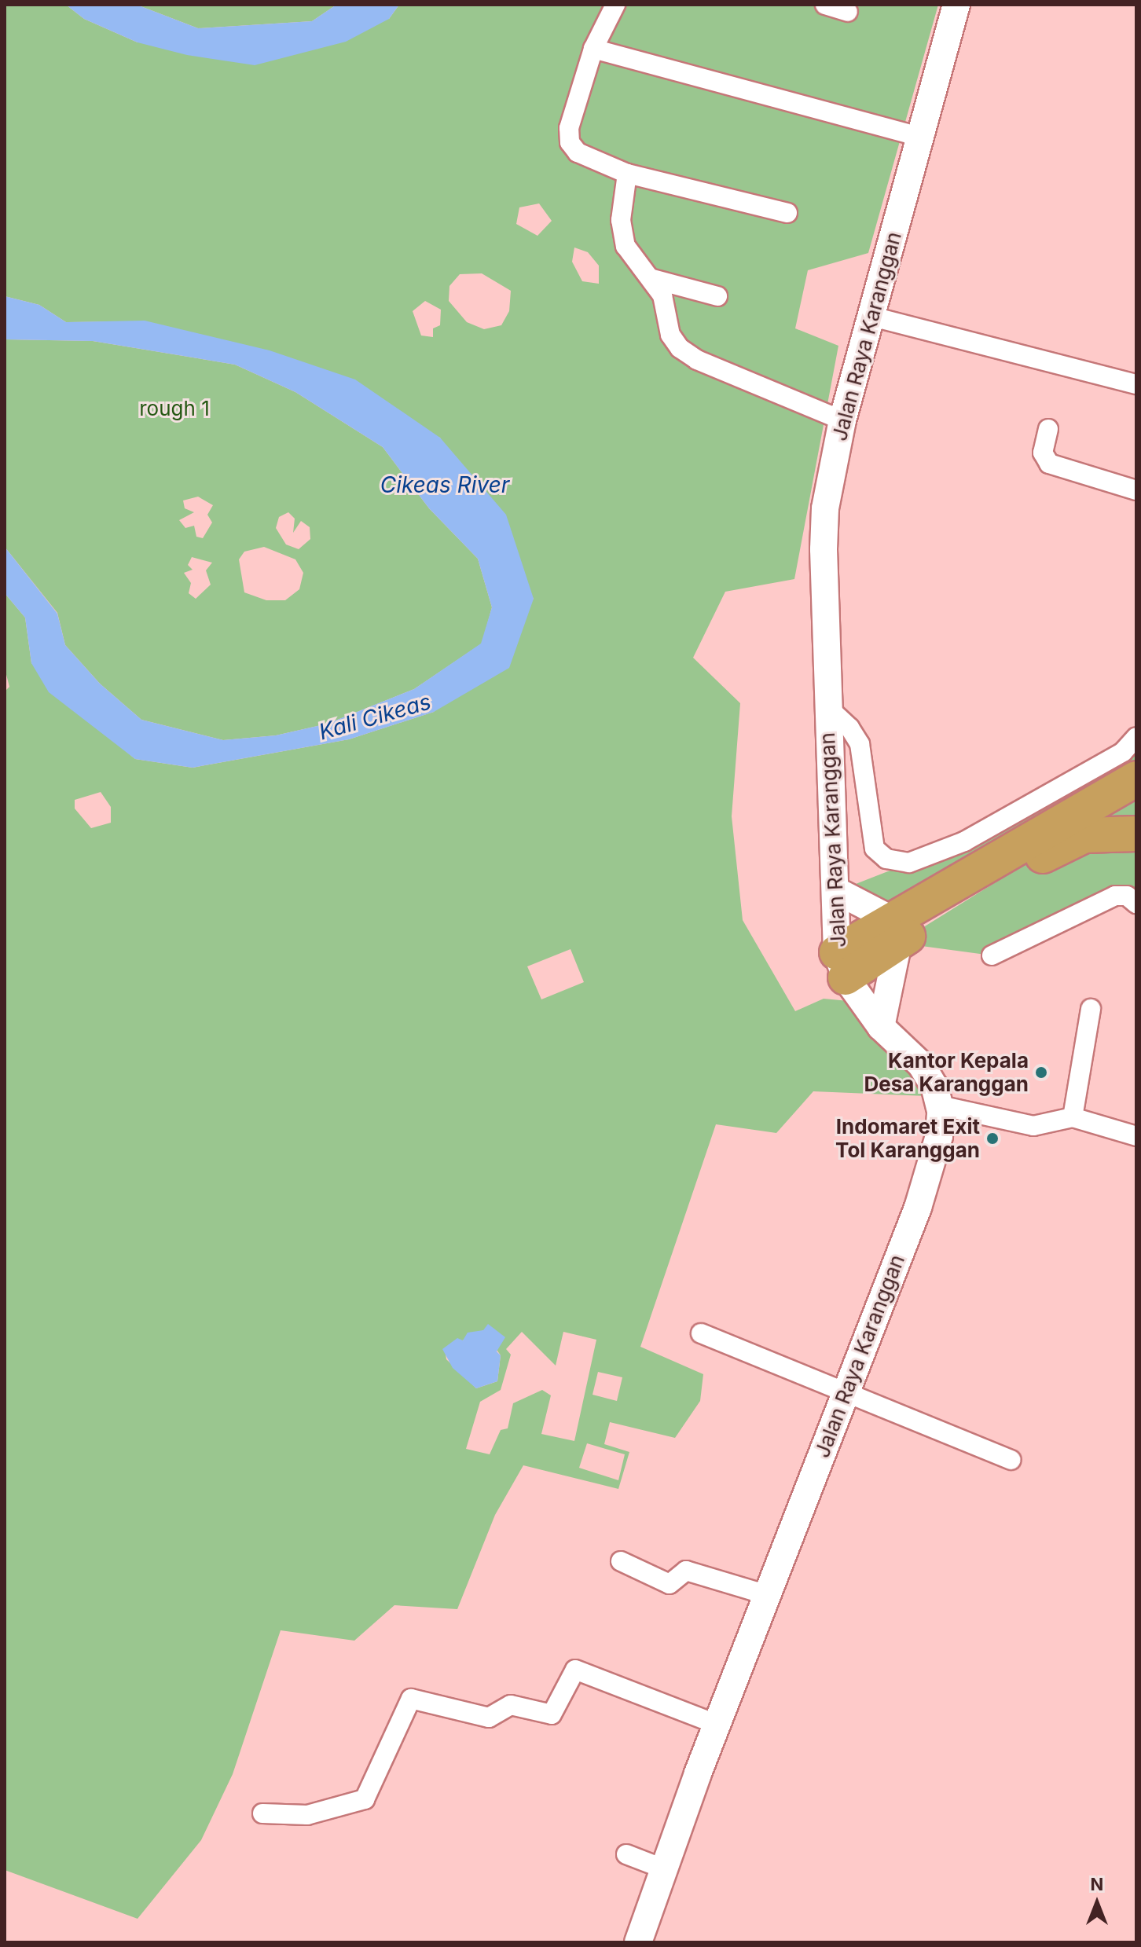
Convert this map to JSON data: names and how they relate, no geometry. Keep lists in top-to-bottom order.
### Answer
{
  "streets": {
    "street": ["Jalan Raya Karanggan"]
  },
  "water": ["Cikeas River", "Kali Cikeas"],
  "parks": ["rough 1"],
  "places": ["Kantor Kepala Desa Karanggan", "Indomaret Exit Tol Karanggan"],
  "north": "top"
}
